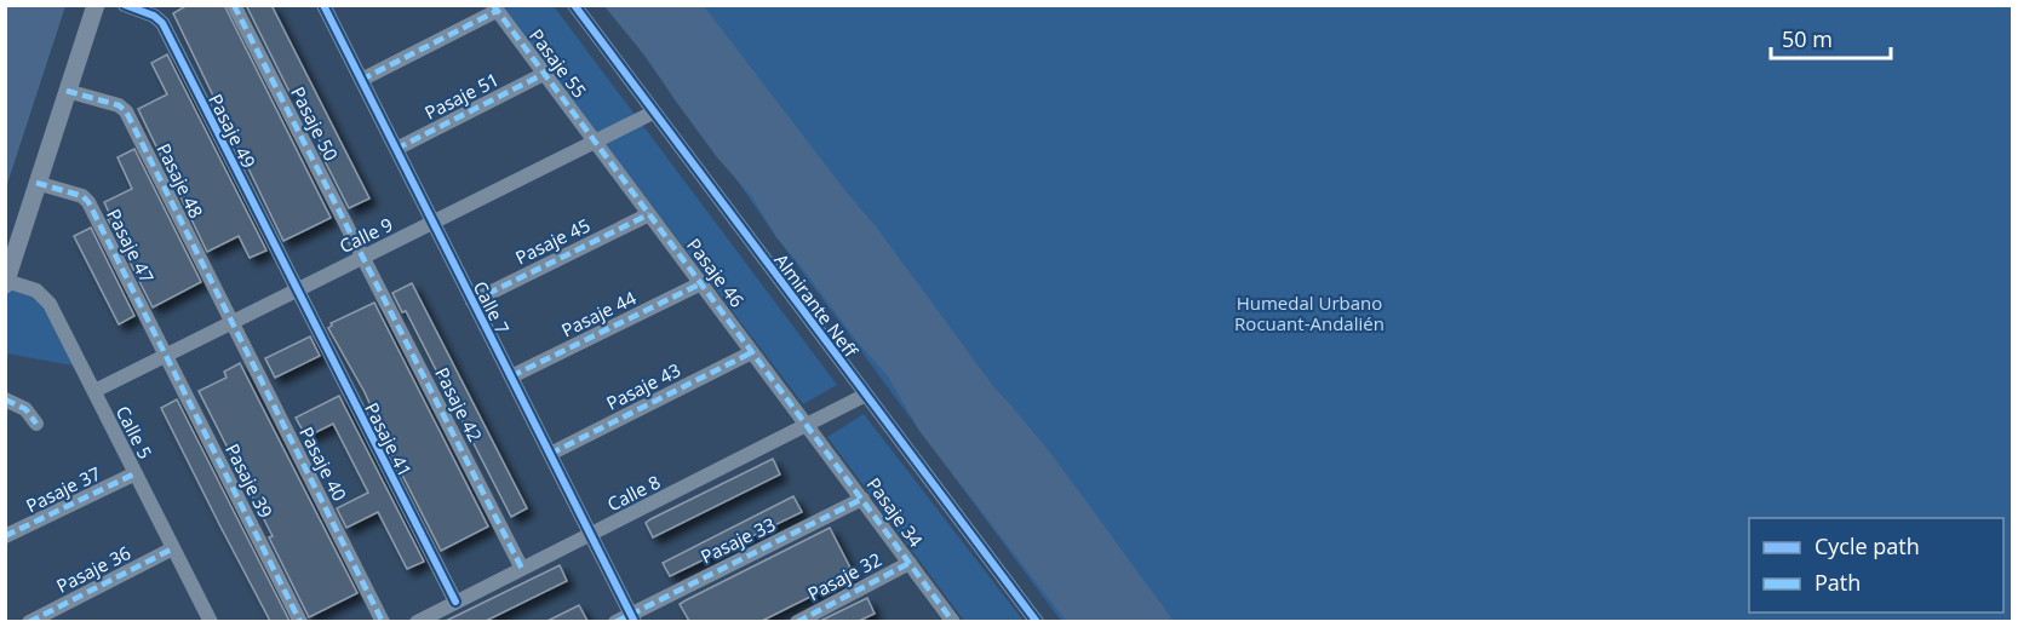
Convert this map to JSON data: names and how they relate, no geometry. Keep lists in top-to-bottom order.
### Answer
{
  "streets": {
    "street": [
      "Pasaje 55",
      "Pasaje 51",
      "Pasaje 50",
      "Pasaje 49",
      "Pasaje 48",
      "Calle 9",
      "Pasaje 45",
      "Pasaje 47",
      "Pasaje 46",
      "Almirante Neff",
      "Calle 7",
      "Pasaje 44",
      "Pasaje 43",
      "Pasaje 42",
      "Calle 5",
      "Pasaje 41",
      "Pasaje 40",
      "Pasaje 39",
      "Pasaje 37",
      "Calle 8",
      "Pasaje 34",
      "Pasaje 33",
      "Pasaje 36",
      "Pasaje 32"
    ]
  },
  "crossings": [
    ["Pasaje 55", "Pasaje 51"],
    ["Pasaje 55", "Calle 9"],
    ["Pasaje 55", "Pasaje 46"],
    ["Pasaje 51", "Calle 7"],
    ["Pasaje 50", "Calle 9"],
    ["Pasaje 50", "Pasaje 42"],
    ["Pasaje 49", "Calle 9"],
    ["Pasaje 49", "Pasaje 41"],
    ["Pasaje 48", "Calle 9"],
    ["Pasaje 48", "Pasaje 40"],
    ["Calle 9", "Pasaje 47"],
    ["Calle 9", "Pasaje 46"],
    ["Calle 9", "Almirante Neff"],
    ["Calle 9", "Calle 7"],
    ["Calle 9", "Pasaje 42"],
    ["Calle 9", "Calle 5"],
    ["Calle 9", "Pasaje 41"],
    ["Calle 9", "Pasaje 40"],
    ["Calle 9", "Pasaje 39"],
    ["Pasaje 45", "Pasaje 46"],
    ["Pasaje 45", "Calle 7"],
    ["Pasaje 47", "Pasaje 39"],
    ["Pasaje 46", "Pasaje 44"],
    ["Pasaje 46", "Pasaje 43"],
    ["Pasaje 46", "Calle 8"],
    ["Pasaje 46", "Pasaje 34"],
    ["Almirante Neff", "Calle 8"],
    ["Calle 7", "Pasaje 44"],
    ["Calle 7", "Pasaje 43"],
    ["Calle 7", "Calle 8"],
    ["Calle 7", "Pasaje 33"],
    ["Pasaje 42", "Calle 8"],
    ["Calle 5", "Pasaje 37"],
    ["Calle 5", "Pasaje 36"],
    ["Pasaje 41", "Calle 8"],
    ["Calle 8", "Pasaje 34"],
    ["Pasaje 34", "Pasaje 33"],
    ["Pasaje 34", "Pasaje 32"]
  ],
  "parks": ["Humedal Urbano Rocuant-Andalién"],
  "legend": ["Cycle path", "Path"],
  "scale_bar": "50 m"
}
